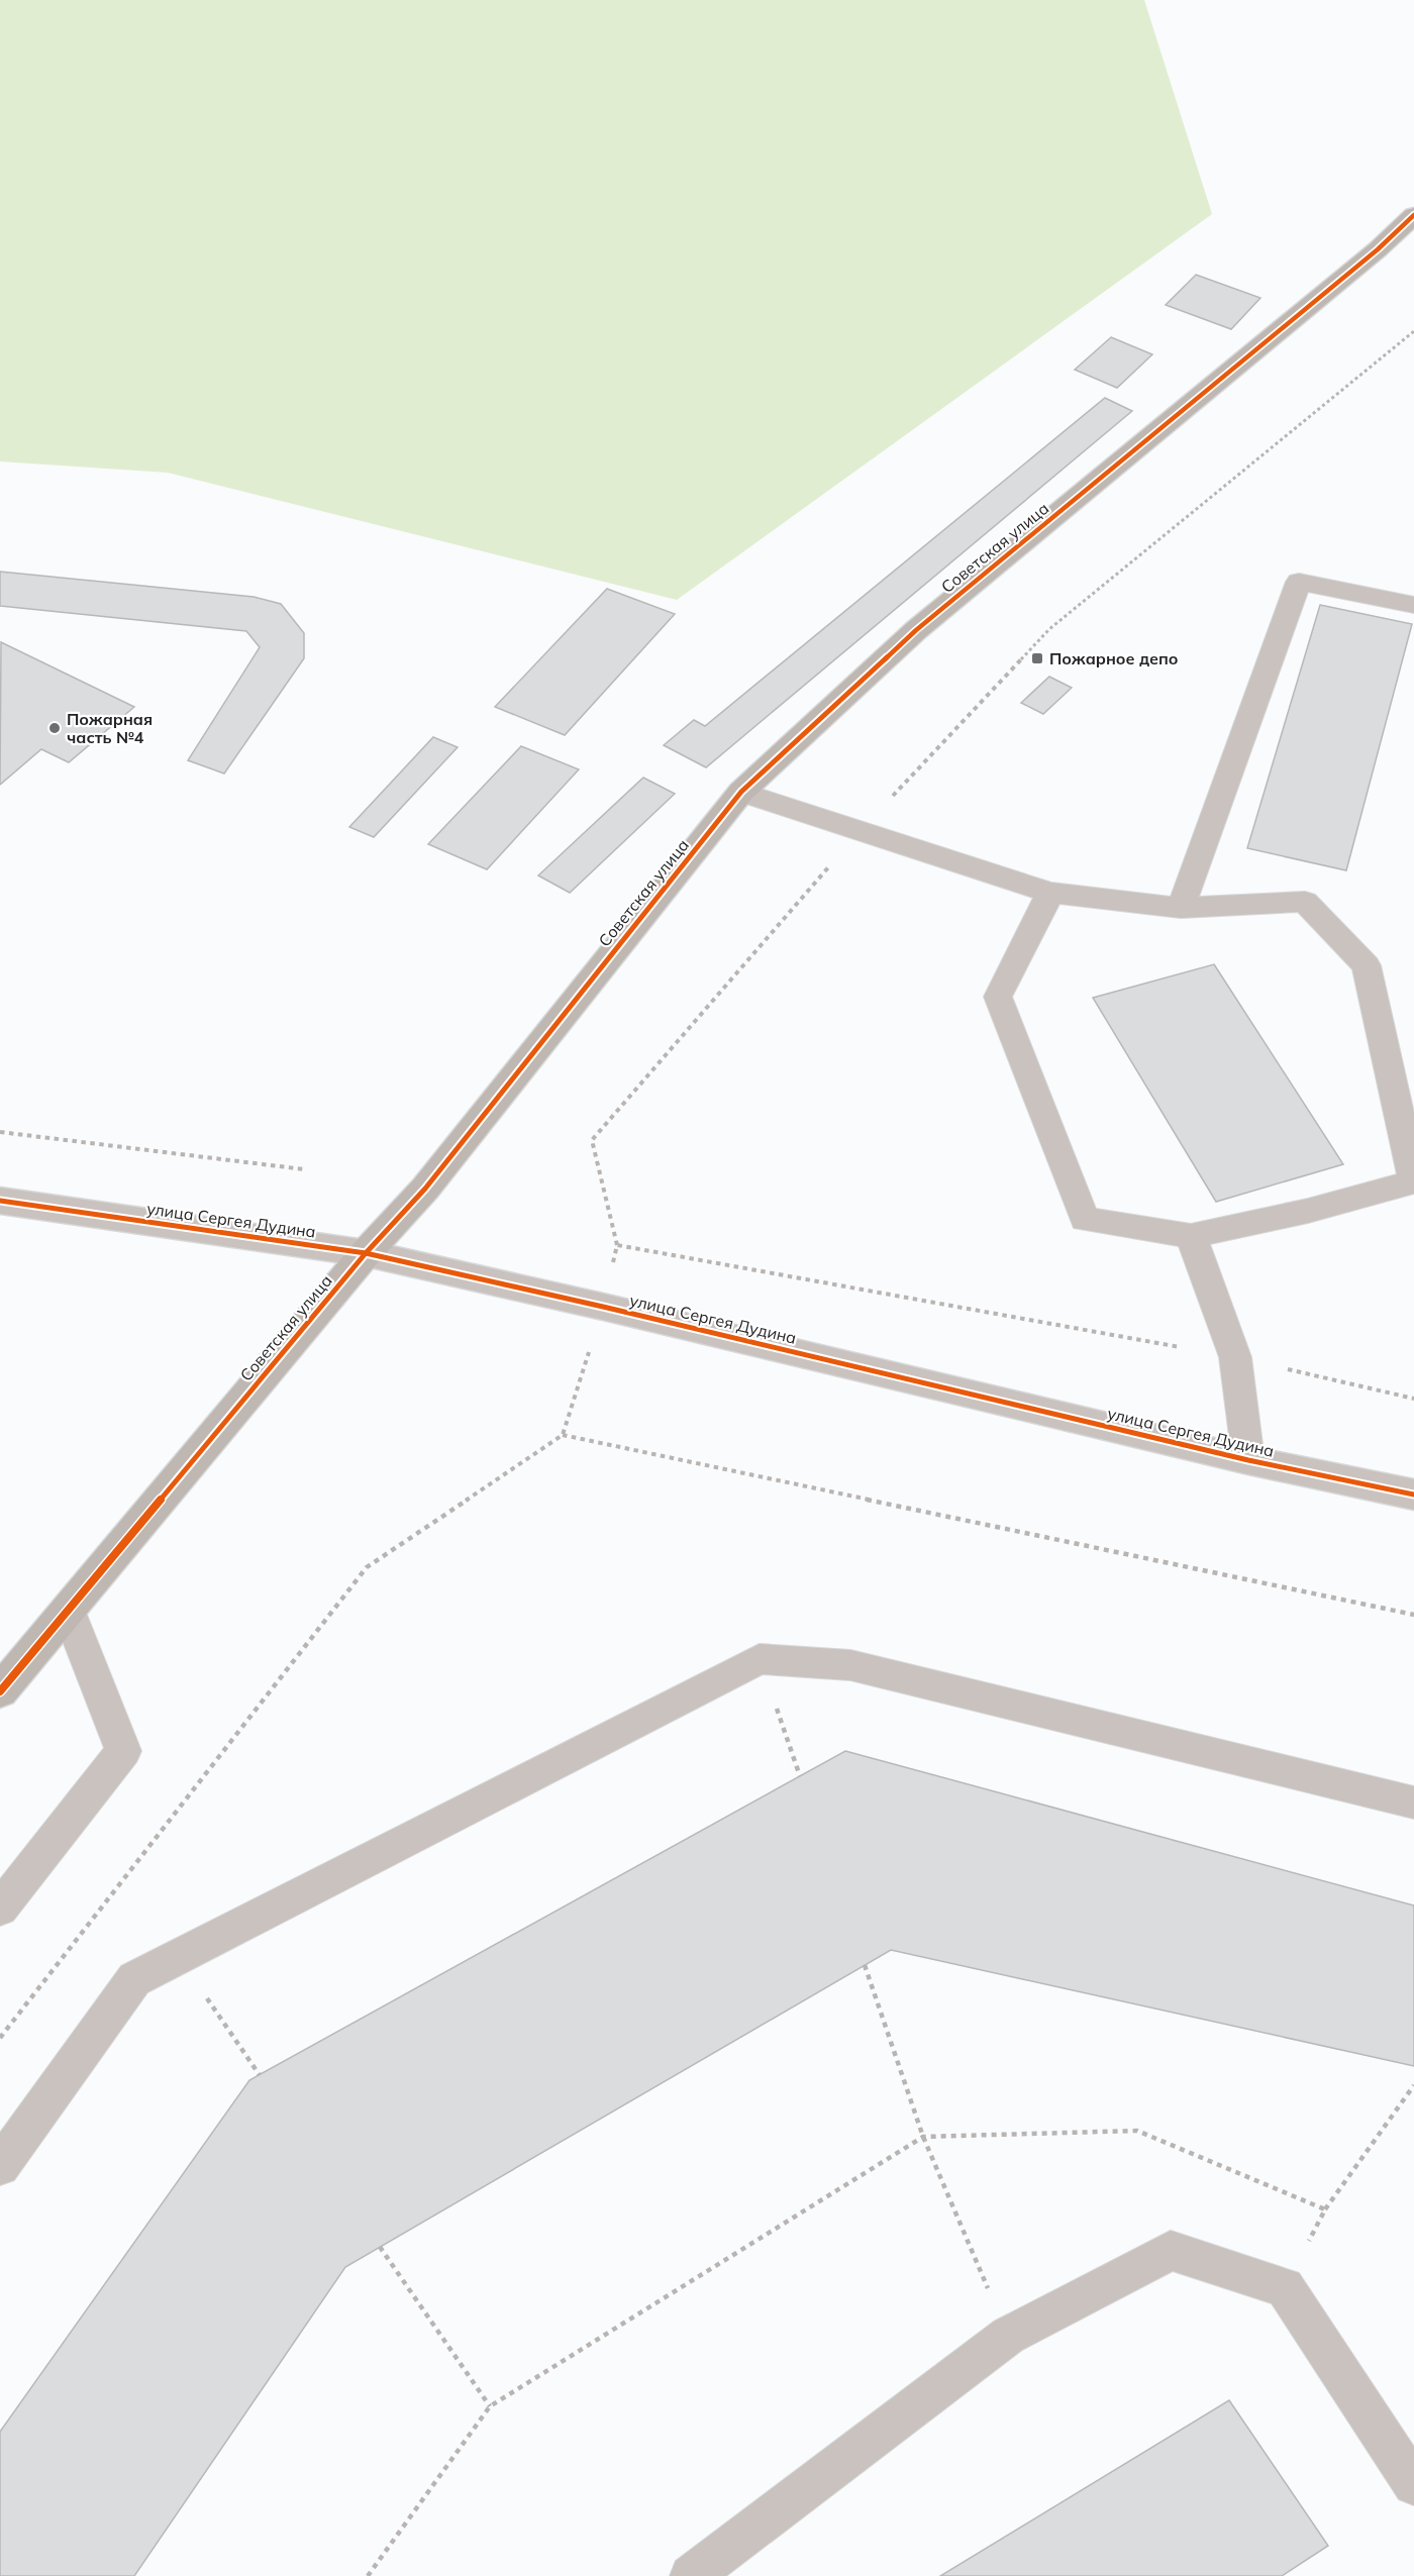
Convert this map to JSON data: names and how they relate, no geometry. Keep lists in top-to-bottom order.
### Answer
{
  "streets": {
    "street": ["Советская улица", "улица Сергея Дудина"]
  },
  "crossings": [
    ["Советская улица", "улица Сергея Дудина"]
  ],
  "places": {
    "transit": ["Пожарное депо"],
    "other": ["Пожарная часть №4"]
  }
}
